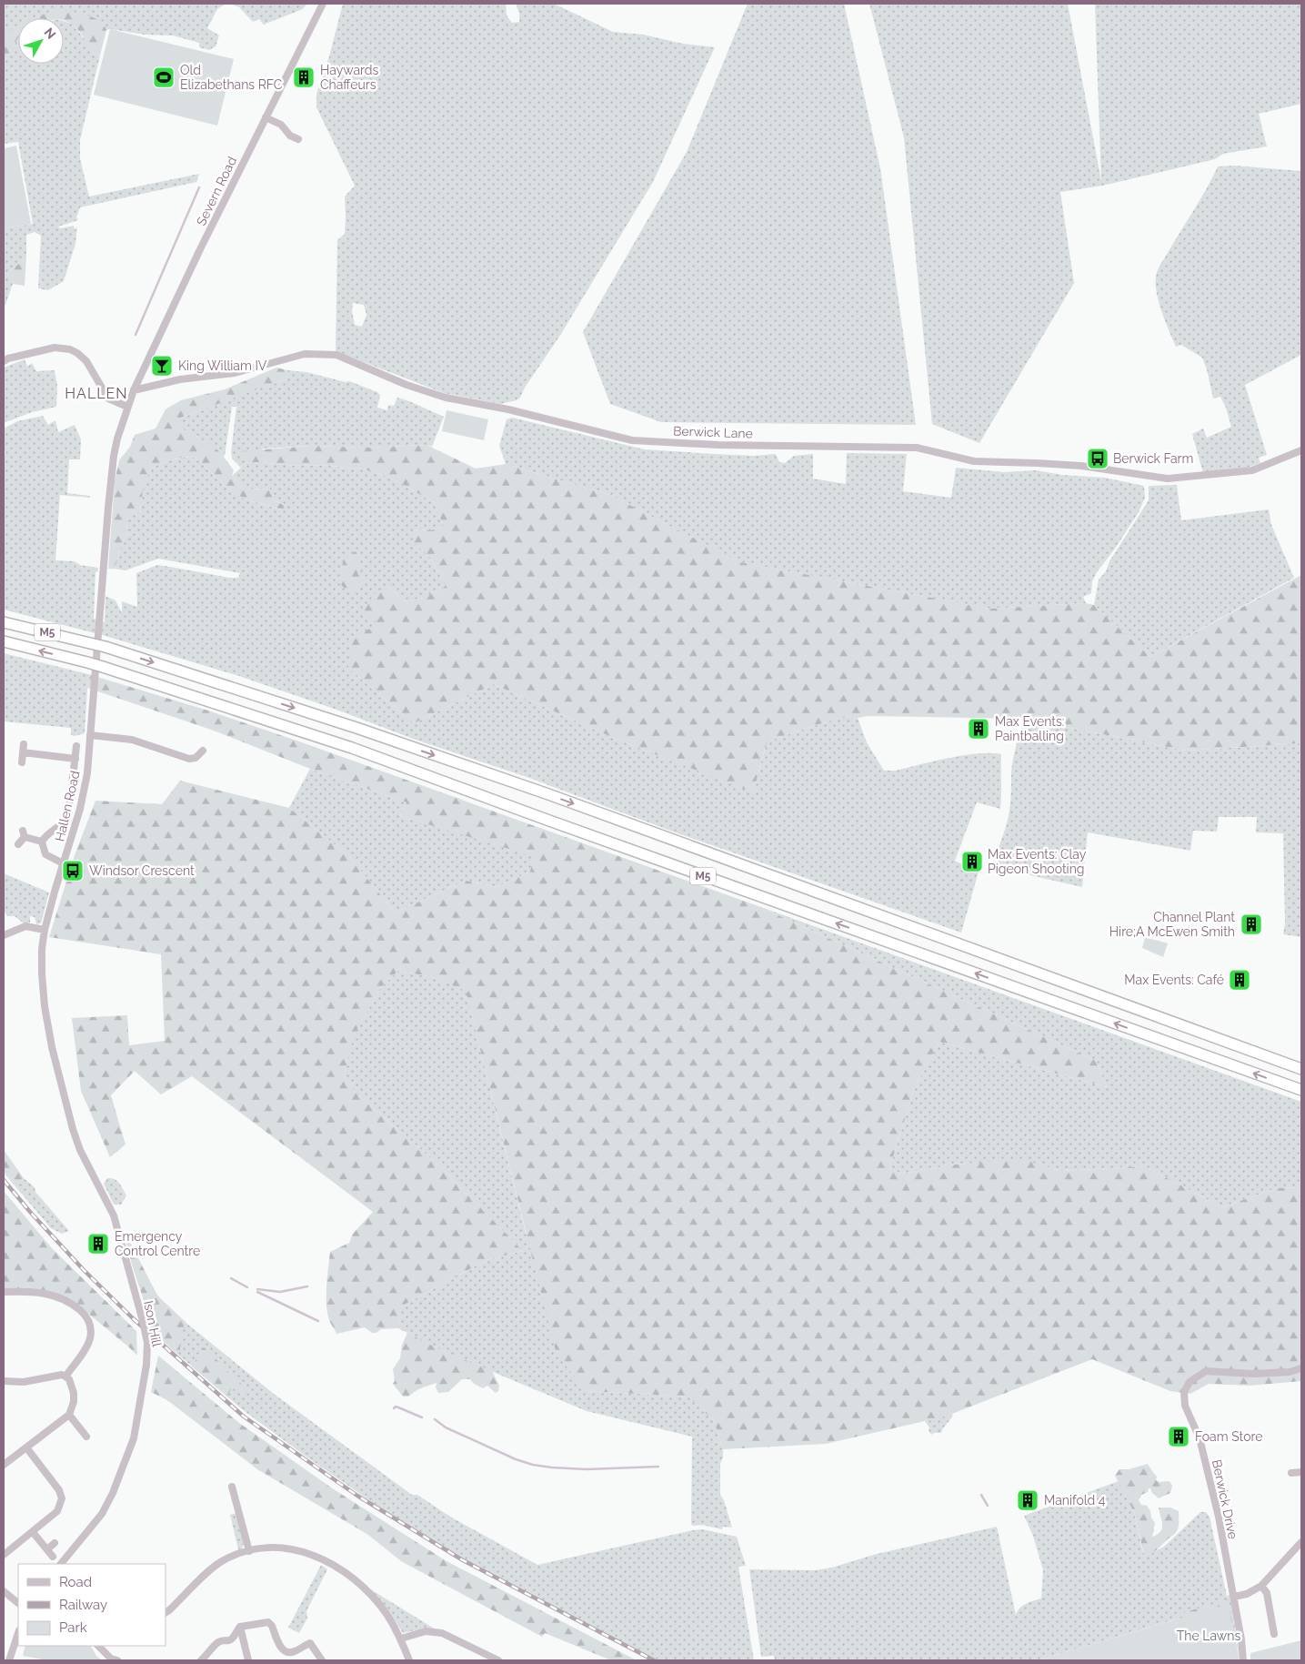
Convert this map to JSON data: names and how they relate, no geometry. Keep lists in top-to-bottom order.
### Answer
{
  "streets": {
    "highway": ["M5"],
    "street": [
      "Severn Road",
      "Berwick Lane",
      "Hallen Road",
      "Ison Hill",
      "Berwick Drive"
    ]
  },
  "crossings": [
    ["Severn Road", "Berwick Lane"],
    ["Severn Road", "Hallen Road"],
    ["Berwick Lane", "Hallen Road"],
    ["Hallen Road", "Ison Hill"]
  ],
  "districts": ["HALLEN"],
  "parks": ["The Lawns"],
  "places": {
    "sports": ["Old Elizabethans RFC"],
    "building": [
      "Haywards Chaffeurs",
      "Max Events: Paintballing",
      "Max Events: Clay Pigeon Shooting",
      "Channel Plant Hire;A McEwen Smith",
      "Max Events: Café",
      "Emergency Control Centre",
      "Foam Store",
      "Manifold 4"
    ],
    "bar": ["King William IV"],
    "bus stop": ["Berwick Farm", "Windsor Crescent"]
  },
  "legend": ["Road", "Railway", "Park"],
  "north": "top right"
}
